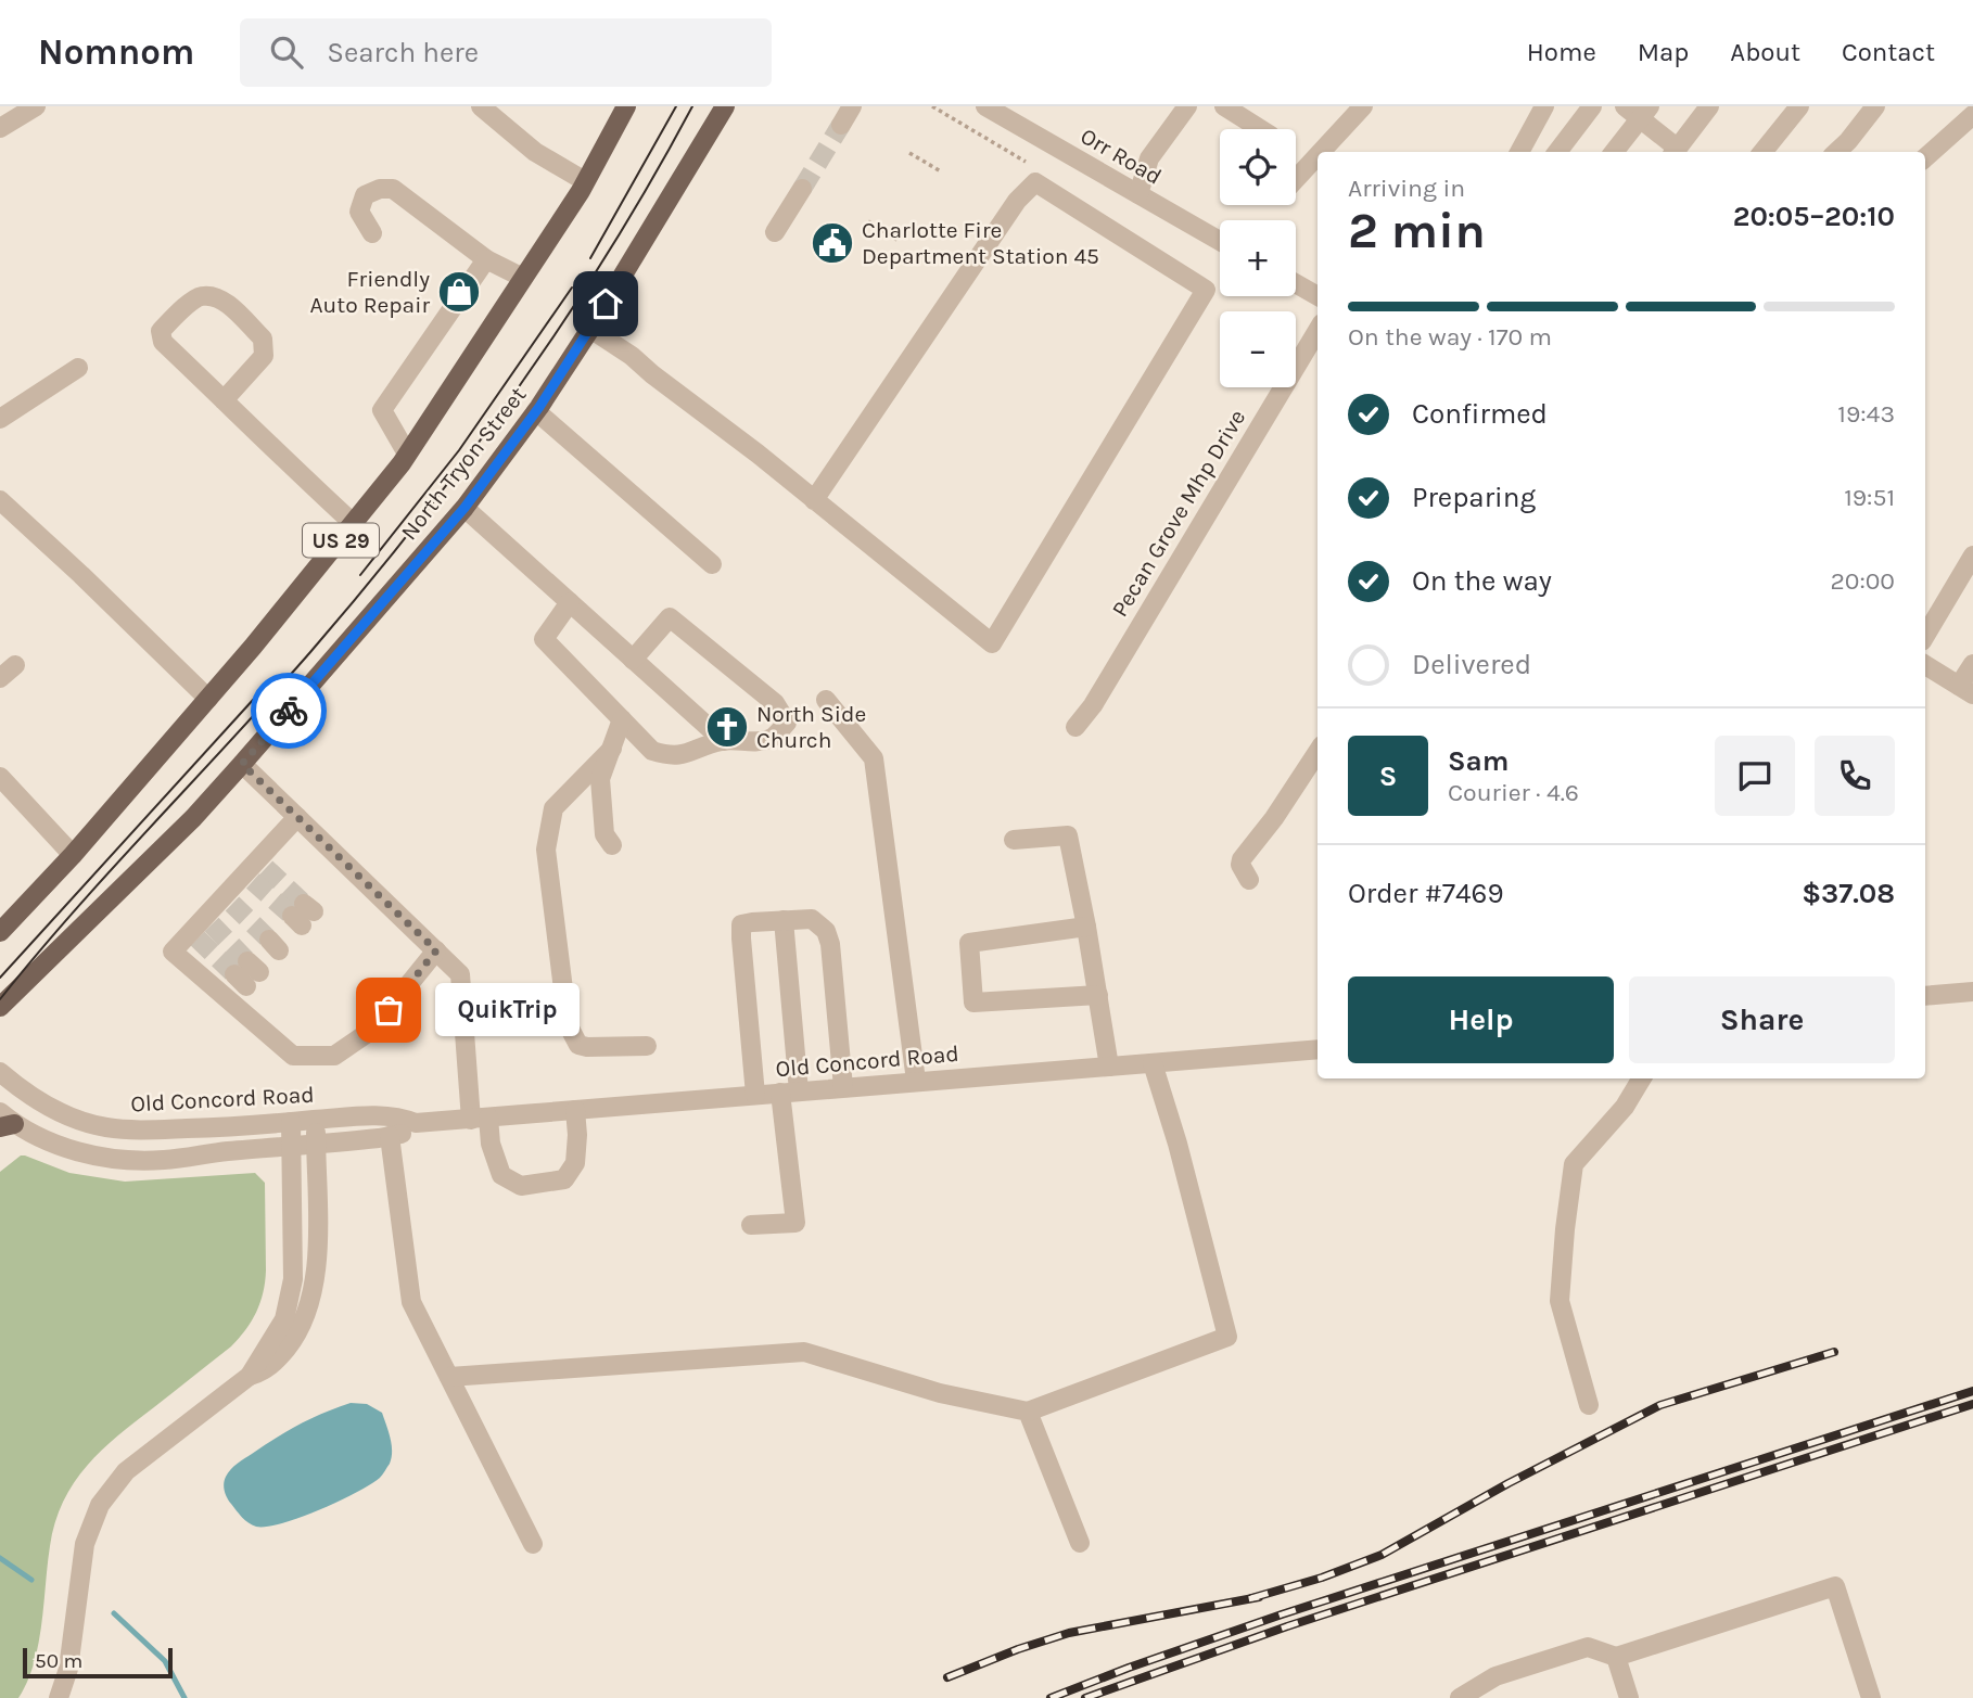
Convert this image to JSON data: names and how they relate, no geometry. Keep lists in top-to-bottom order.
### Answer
{
  "streets": {
    "main road": ["North Tryon Street", "US 29"],
    "street": ["Orr Road", "Pecan Grove Mhp Drive", "Old Concord Road"]
  },
  "places": {
    "public building": ["Charlotte Fire Department Station 45"],
    "shop": ["Friendly Auto Repair"],
    "church": ["North Side Church"],
    "other": ["QuikTrip"]
  },
  "scale_bar": "50 m",
  "page": {
    "header": "Nomnom",
    "search": "Search here",
    "nav": [
      "Home",
      "Map",
      "About",
      "Contact"
    ],
    "map_buttons": ["+", "−"],
    "heading": ["2 min", "Arriving in", "20:05–20:10"],
    "panel": [
      "Sam",
      "Courier · 4.6",
      "Order #7469",
      "$37.08"
    ],
    "bar": "On the way · 170 m",
    "list": [
      ["Confirmed", "19:43"],
      ["Preparing", "19:51"],
      ["On the way", "20:00"],
      "Delivered"
    ],
    "round": "S",
    "buttons": ["Help", "Share"],
    "bubble": "QuikTrip",
    "scale": "50 m"
  }
}
